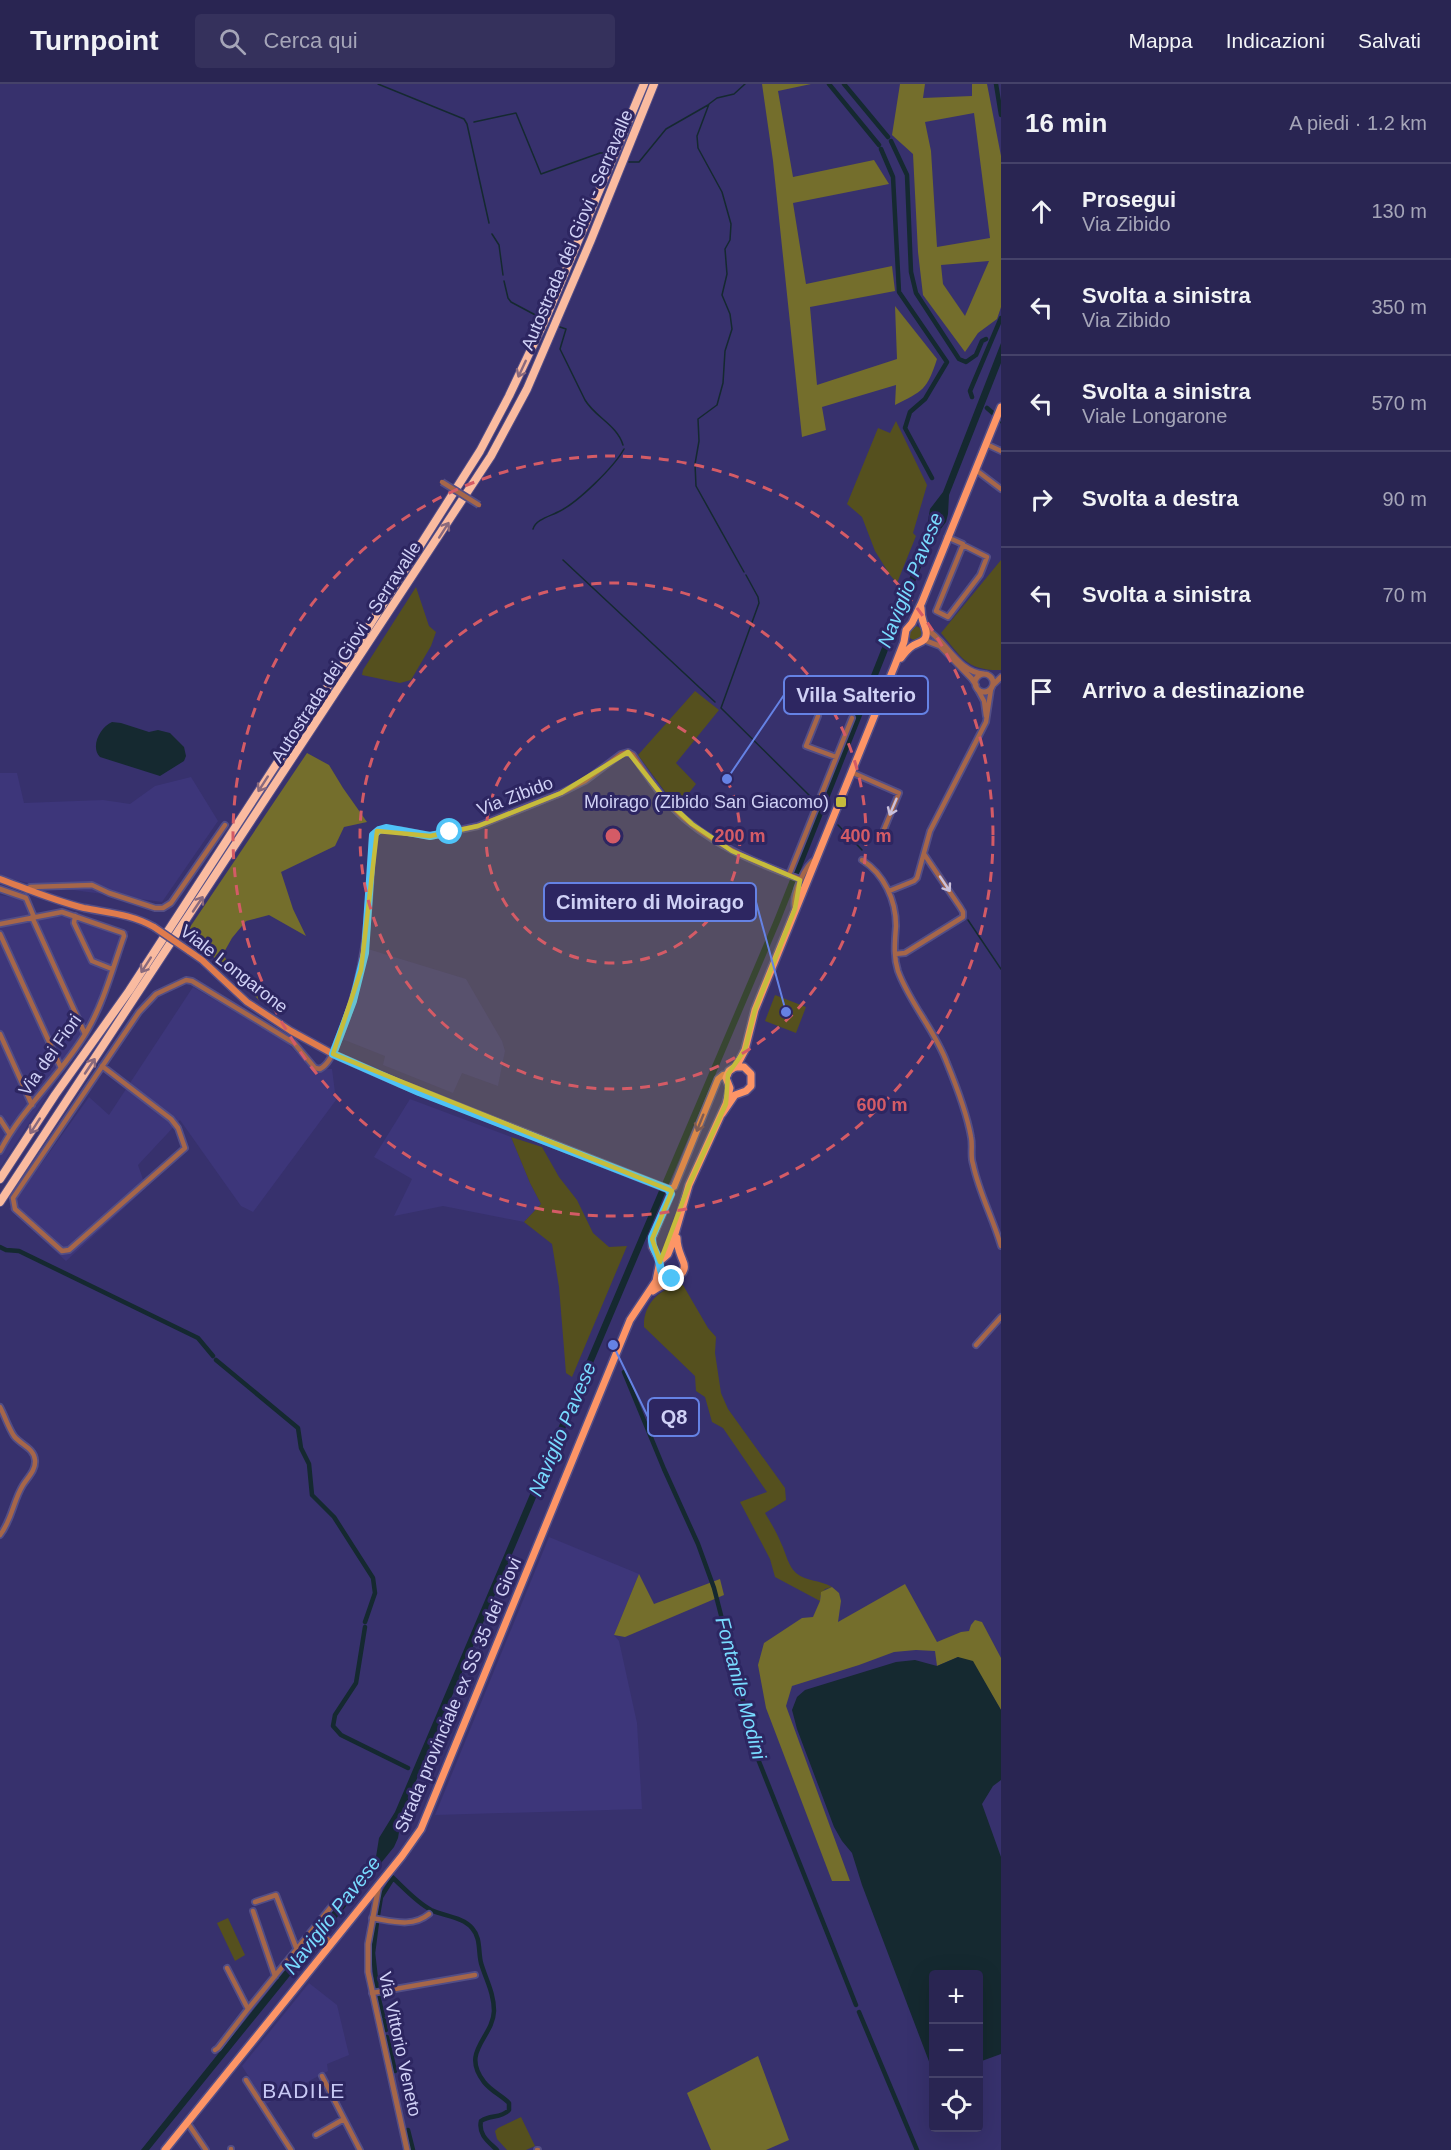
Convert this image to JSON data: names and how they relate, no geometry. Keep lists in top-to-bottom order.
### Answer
{
  "streets": {
    "highway": ["Autostrada dei Giovi - Serravalle"],
    "main road": ["Viale Longarone", "Strada provinciale ex SS 35 dei Giovi"],
    "street": ["Via Zibido", "Via dei Fiori", "Via Vittorio Veneto"]
  },
  "crossings": [
    ["Via Zibido", "Viale Longarone"],
    ["Strada provinciale ex SS 35 dei Giovi", "Via Vittorio Veneto"]
  ],
  "districts": ["BADILE"],
  "water": ["Naviglio Pavese", "Fontanile Modini"],
  "places": {
    "other": ["Villa Salterio", "Cimitero di Moirago", "Q8"],
    "transit": ["Moirago (Zibido San Giacomo)"]
  },
  "page": {
    "header": "Turnpoint",
    "search": "Cerca qui",
    "nav": ["Mappa", "Indicazioni", "Salvati"],
    "heading": ["16 min", "A piedi · 1.2 km"],
    "list": [
      ["Prosegui", "Via Zibido", "130 m"],
      ["Svolta a sinistra", "Via Zibido", "350 m"],
      ["Svolta a sinistra", "Viale Longarone", "570 m"],
      ["Svolta a destra", "90 m"],
      ["Svolta a sinistra", "70 m"],
      "Arrivo a destinazione"
    ],
    "map_buttons": ["+", "−"]
  },
  "rings": ["200 m", "400 m", "600 m"]
}
